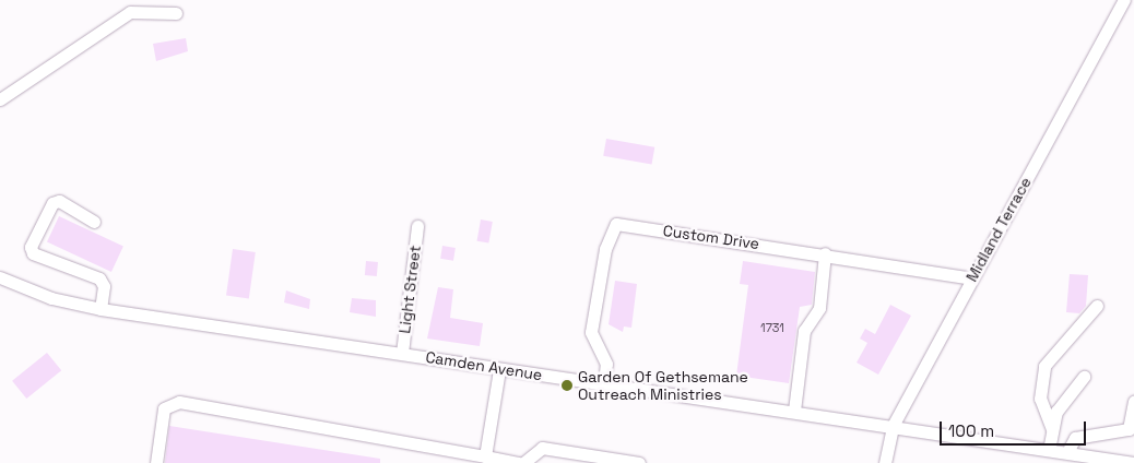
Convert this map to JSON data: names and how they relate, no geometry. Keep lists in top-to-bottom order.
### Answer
{
  "streets": {
    "street": [
      "Midland Terrace",
      "Custom Drive",
      "Light Street",
      "Camden Avenue"
    ]
  },
  "crossings": [
    ["Midland Terrace", "Custom Drive"],
    ["Midland Terrace", "Camden Avenue"],
    ["Custom Drive", "Camden Avenue"],
    ["Light Street", "Camden Avenue"]
  ],
  "places": ["Garden Of Gethsemane Outreach Ministries"],
  "house_numbers": ["1731"],
  "scale_bar": "100 m"
}
